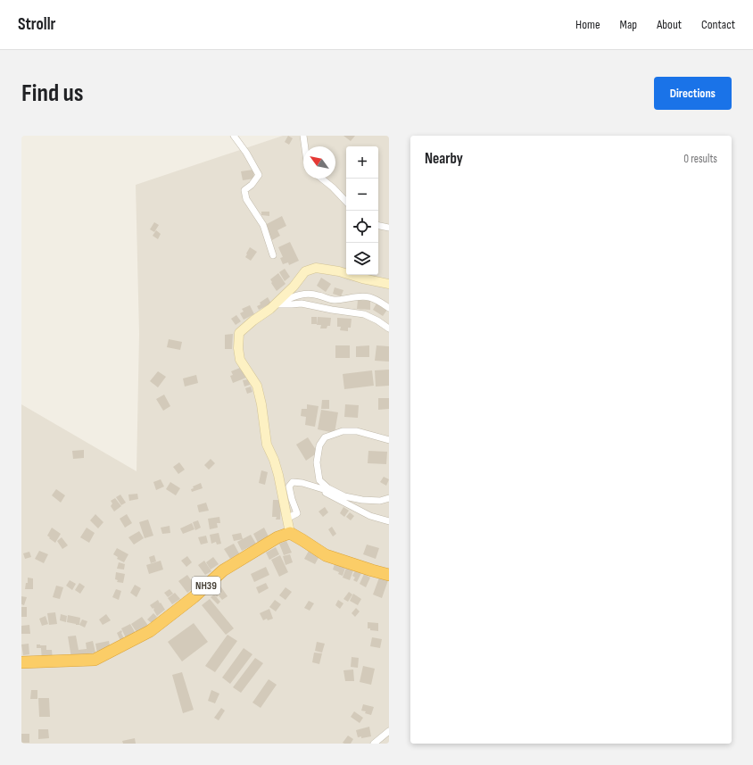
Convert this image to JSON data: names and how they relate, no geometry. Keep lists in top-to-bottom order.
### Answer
{
  "streets": {
    "highway": ["NH39"]
  },
  "north": "top left",
  "page": {
    "header": "Strollr",
    "nav": [
      "Home",
      "Map",
      "About",
      "Contact"
    ],
    "buttons": "Directions",
    "title": "Find us",
    "heading": ["Nearby", "0 results"],
    "map_buttons": ["+", "−"]
  }
}
